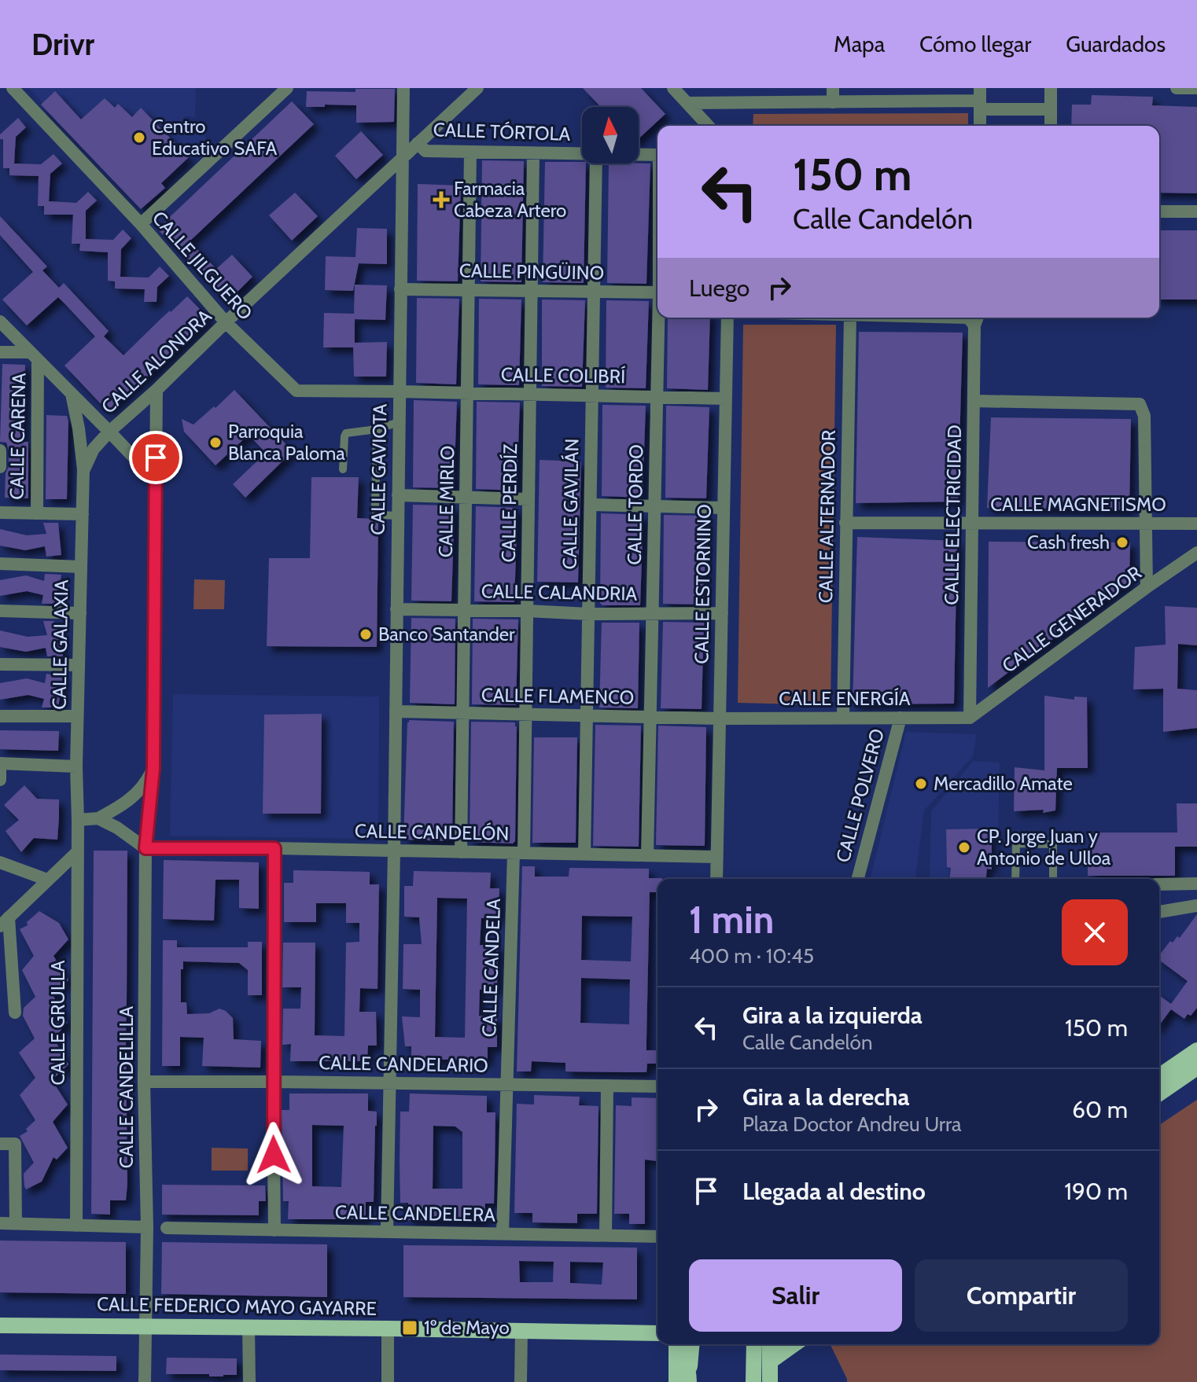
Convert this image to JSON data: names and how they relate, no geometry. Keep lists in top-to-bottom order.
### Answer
{
  "streets": {
    "main road": ["CALLE FEDERICO MAYO GAYARRE"],
    "street": [
      "CALLE TÓRTOLA",
      "CALLE JILGUERO",
      "CALLE PINGÜINO",
      "CALLE ALONDRA",
      "CALLE COLIBRÍ",
      "CALLE CARENA",
      "CALLE GAVIOTA",
      "CALLE MIRLO",
      "CALLE PERDÍZ",
      "CALLE GAVILÁN",
      "CALLE TORDO",
      "CALLE MAGNETISMO",
      "CALLE ELECTRICIDAD",
      "CALLE ALTERNADOR",
      "CALLE ESTORNINO",
      "CALLE CALANDRIA",
      "CALLE GENERADOR",
      "CALLE GALAXIA",
      "CALLE FLAMENCO",
      "CALLE ENERGÍA",
      "CALLE POLVERO",
      "CALLE CANDELÓN",
      "CALLE CANDELA",
      "CALLE GRULLA",
      "CALLE CANDELARIO",
      "CALLE CANDELILLA",
      "CALLE CANDELERA"
    ]
  },
  "crossings": [
    ["CALLE TÓRTOLA", "CALLE ALONDRA"],
    ["CALLE TÓRTOLA", "CALLE MIRLO"],
    ["CALLE TÓRTOLA", "CALLE PERDÍZ"],
    ["CALLE JILGUERO", "CALLE ALONDRA"],
    ["CALLE JILGUERO", "CALLE COLIBRÍ"],
    ["CALLE JILGUERO", "CALLE GAVIOTA"],
    ["CALLE PINGÜINO", "CALLE GAVIOTA"],
    ["CALLE PINGÜINO", "CALLE MIRLO"],
    ["CALLE PINGÜINO", "CALLE PERDÍZ"],
    ["CALLE PINGÜINO", "CALLE GAVILÁN"],
    ["CALLE ALONDRA", "CALLE GAVIOTA"],
    ["CALLE ALONDRA", "CALLE GALAXIA"],
    ["CALLE ALONDRA", "CALLE CANDELILLA"],
    ["CALLE COLIBRÍ", "CALLE GAVIOTA"],
    ["CALLE COLIBRÍ", "CALLE MIRLO"],
    ["CALLE COLIBRÍ", "CALLE PERDÍZ"],
    ["CALLE COLIBRÍ", "CALLE GAVILÁN"],
    ["CALLE COLIBRÍ", "CALLE TORDO"],
    ["CALLE COLIBRÍ", "CALLE ESTORNINO"],
    ["CALLE GAVIOTA", "CALLE CALANDRIA"],
    ["CALLE GAVIOTA", "CALLE FLAMENCO"],
    ["CALLE GAVIOTA", "CALLE CANDELÓN"],
    ["CALLE GAVIOTA", "CALLE CANDELARIO"],
    ["CALLE GAVIOTA", "CALLE CANDELERA"],
    ["CALLE MIRLO", "CALLE CALANDRIA"],
    ["CALLE MIRLO", "CALLE FLAMENCO"],
    ["CALLE MIRLO", "CALLE CANDELÓN"],
    ["CALLE PERDÍZ", "CALLE CALANDRIA"],
    ["CALLE PERDÍZ", "CALLE FLAMENCO"],
    ["CALLE PERDÍZ", "CALLE CANDELÓN"],
    ["CALLE PERDÍZ", "CALLE CANDELA"],
    ["CALLE GAVILÁN", "CALLE CALANDRIA"],
    ["CALLE GAVILÁN", "CALLE FLAMENCO"],
    ["CALLE GAVILÁN", "CALLE CANDELÓN"],
    ["CALLE TORDO", "CALLE CALANDRIA"],
    ["CALLE TORDO", "CALLE FLAMENCO"],
    ["CALLE TORDO", "CALLE CANDELÓN"],
    ["CALLE MAGNETISMO", "CALLE ELECTRICIDAD"],
    ["CALLE MAGNETISMO", "CALLE ALTERNADOR"],
    ["CALLE ELECTRICIDAD", "CALLE GENERADOR"],
    ["CALLE ELECTRICIDAD", "CALLE ENERGÍA"],
    ["CALLE ALTERNADOR", "CALLE ENERGÍA"],
    ["CALLE ESTORNINO", "CALLE CALANDRIA"],
    ["CALLE ESTORNINO", "CALLE FLAMENCO"],
    ["CALLE ESTORNINO", "CALLE ENERGÍA"],
    ["CALLE ESTORNINO", "CALLE CANDELÓN"],
    ["CALLE GENERADOR", "CALLE ENERGÍA"],
    ["CALLE GALAXIA", "CALLE GRULLA"],
    ["CALLE FLAMENCO", "CALLE ENERGÍA"],
    ["CALLE ENERGÍA", "CALLE POLVERO"],
    ["CALLE CANDELÓN", "CALLE CANDELA"],
    ["CALLE CANDELÓN", "CALLE CANDELILLA"],
    ["CALLE CANDELA", "CALLE CANDELARIO"],
    ["CALLE CANDELA", "CALLE CANDELERA"],
    ["CALLE CANDELARIO", "CALLE CANDELILLA"],
    ["CALLE CANDELILLA", "CALLE FEDERICO MAYO GAYARRE"]
  ],
  "places": {
    "other": [
      "Centro Educativo SAFA",
      "Parroquia Blanca Paloma",
      "Cash fresh",
      "Banco Santander",
      "Mercadillo Amate",
      "CP. Jorge Juan y Antonio de Ulloa"
    ],
    "health": ["Farmacia Cabeza Artero"],
    "transit": ["1º de Mayo"]
  },
  "north": "top",
  "page": {
    "header": "Drivr",
    "nav": ["Mapa", "Cómo llegar", "Guardados"],
    "turn": ["150 m", "Calle Candelón"],
    "then": "Luego",
    "heading": ["1 min", "400 m · 10:45"],
    "list": [
      {
        "name": "Gira a la izquierda",
        "note": "Calle Candelón",
        "value": "150 m"
      },
      {
        "name": "Gira a la derecha",
        "note": "Plaza Doctor Andreu Urra",
        "value": "60 m"
      },
      {
        "name": "Llegada al destino",
        "value": "190 m"
      }
    ],
    "buttons": ["Salir", "Compartir"]
  }
}
